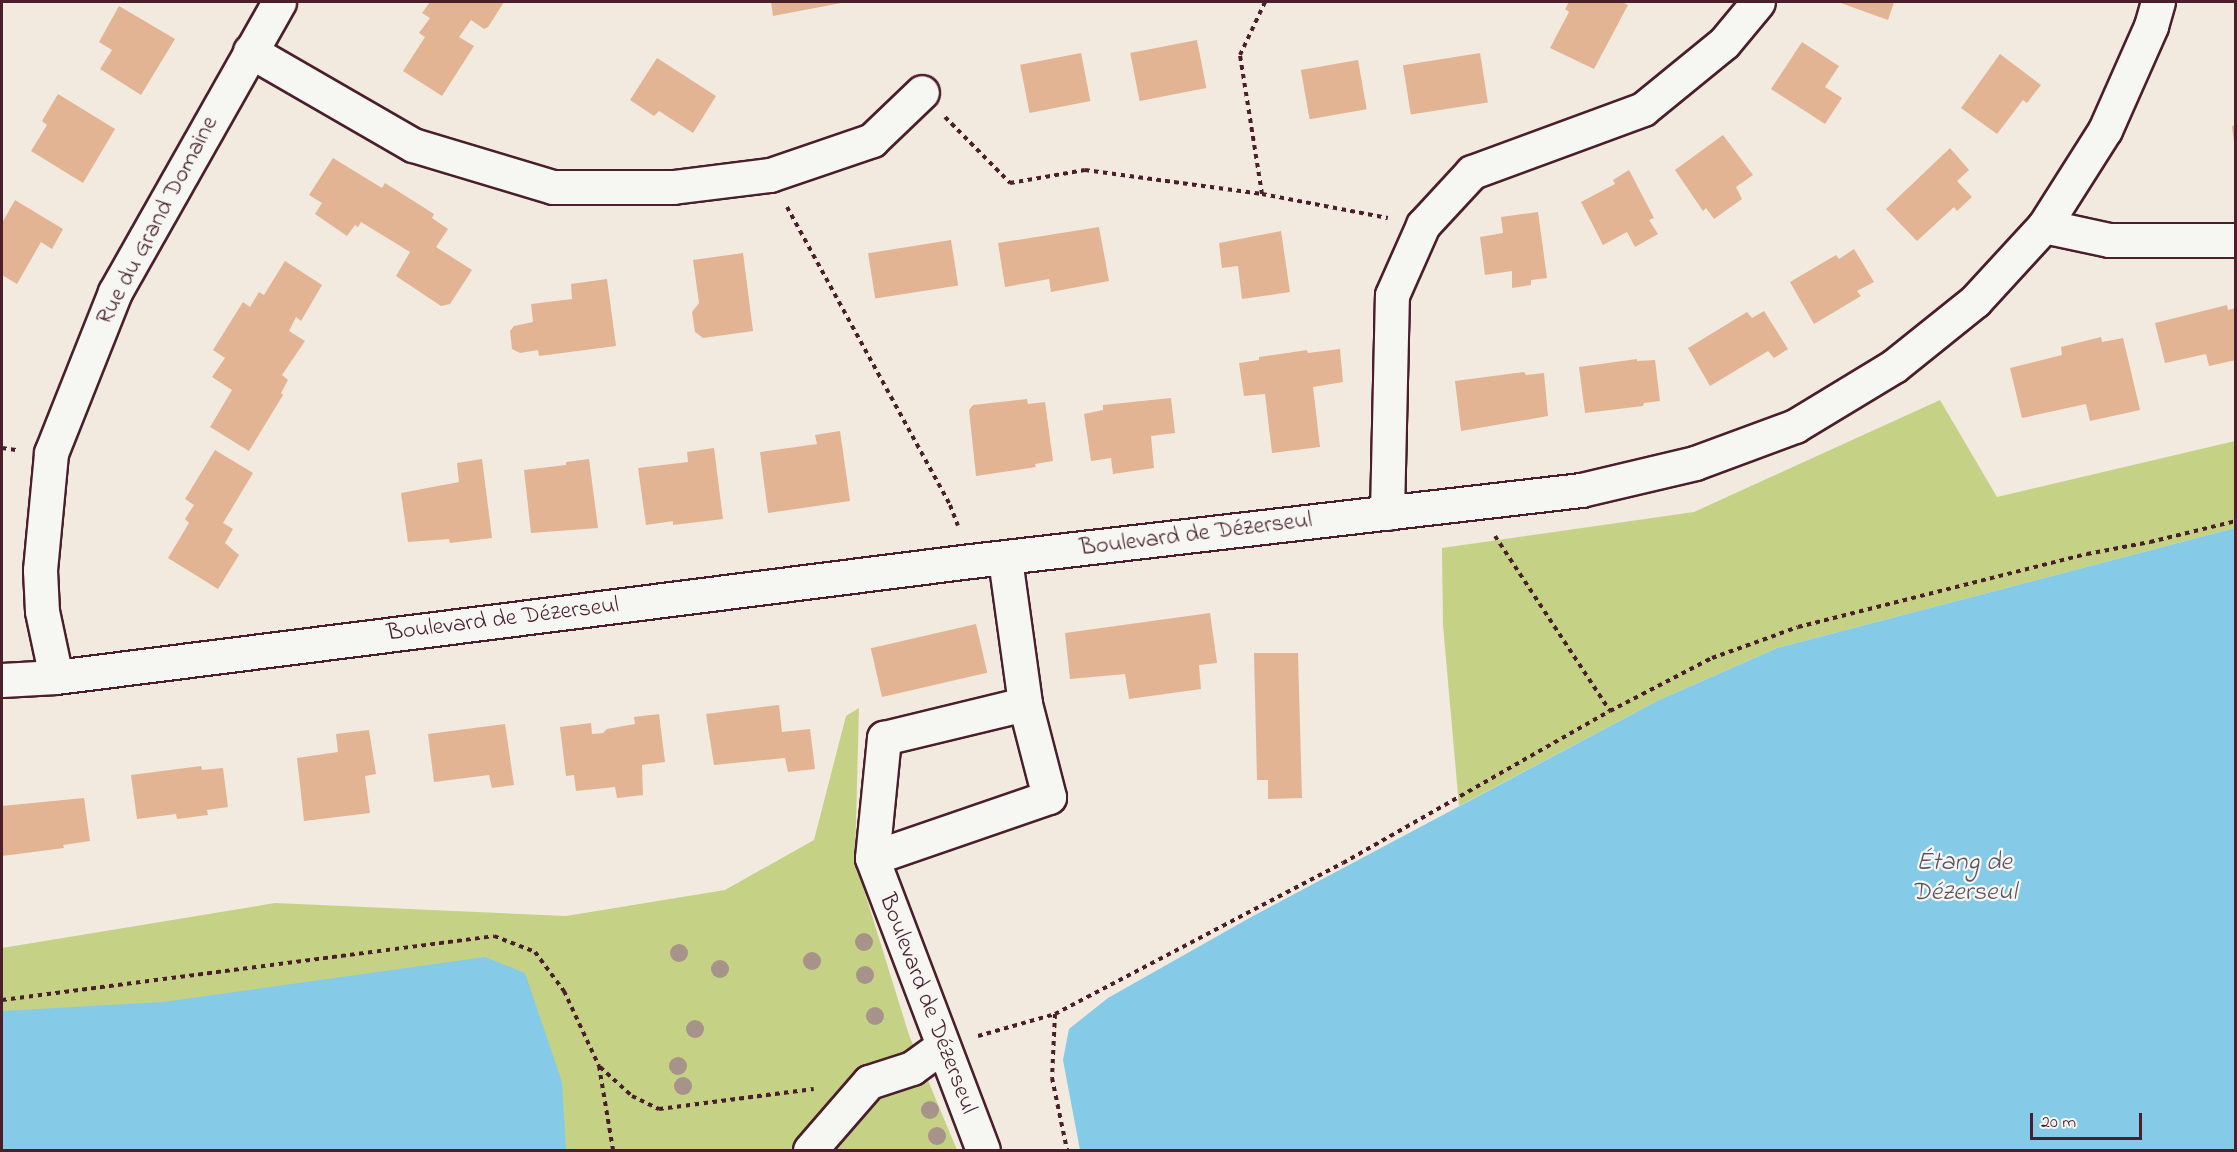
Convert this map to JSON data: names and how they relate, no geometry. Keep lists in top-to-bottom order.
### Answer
{
  "streets": {
    "street": ["Rue du Grand Domaine", "Boulevard de Dézerseul"]
  },
  "crossings": [
    ["Rue du Grand Domaine", "Boulevard de Dézerseul"]
  ],
  "water": ["Étang de Dézerseul"],
  "scale_bar": "20 m"
}
